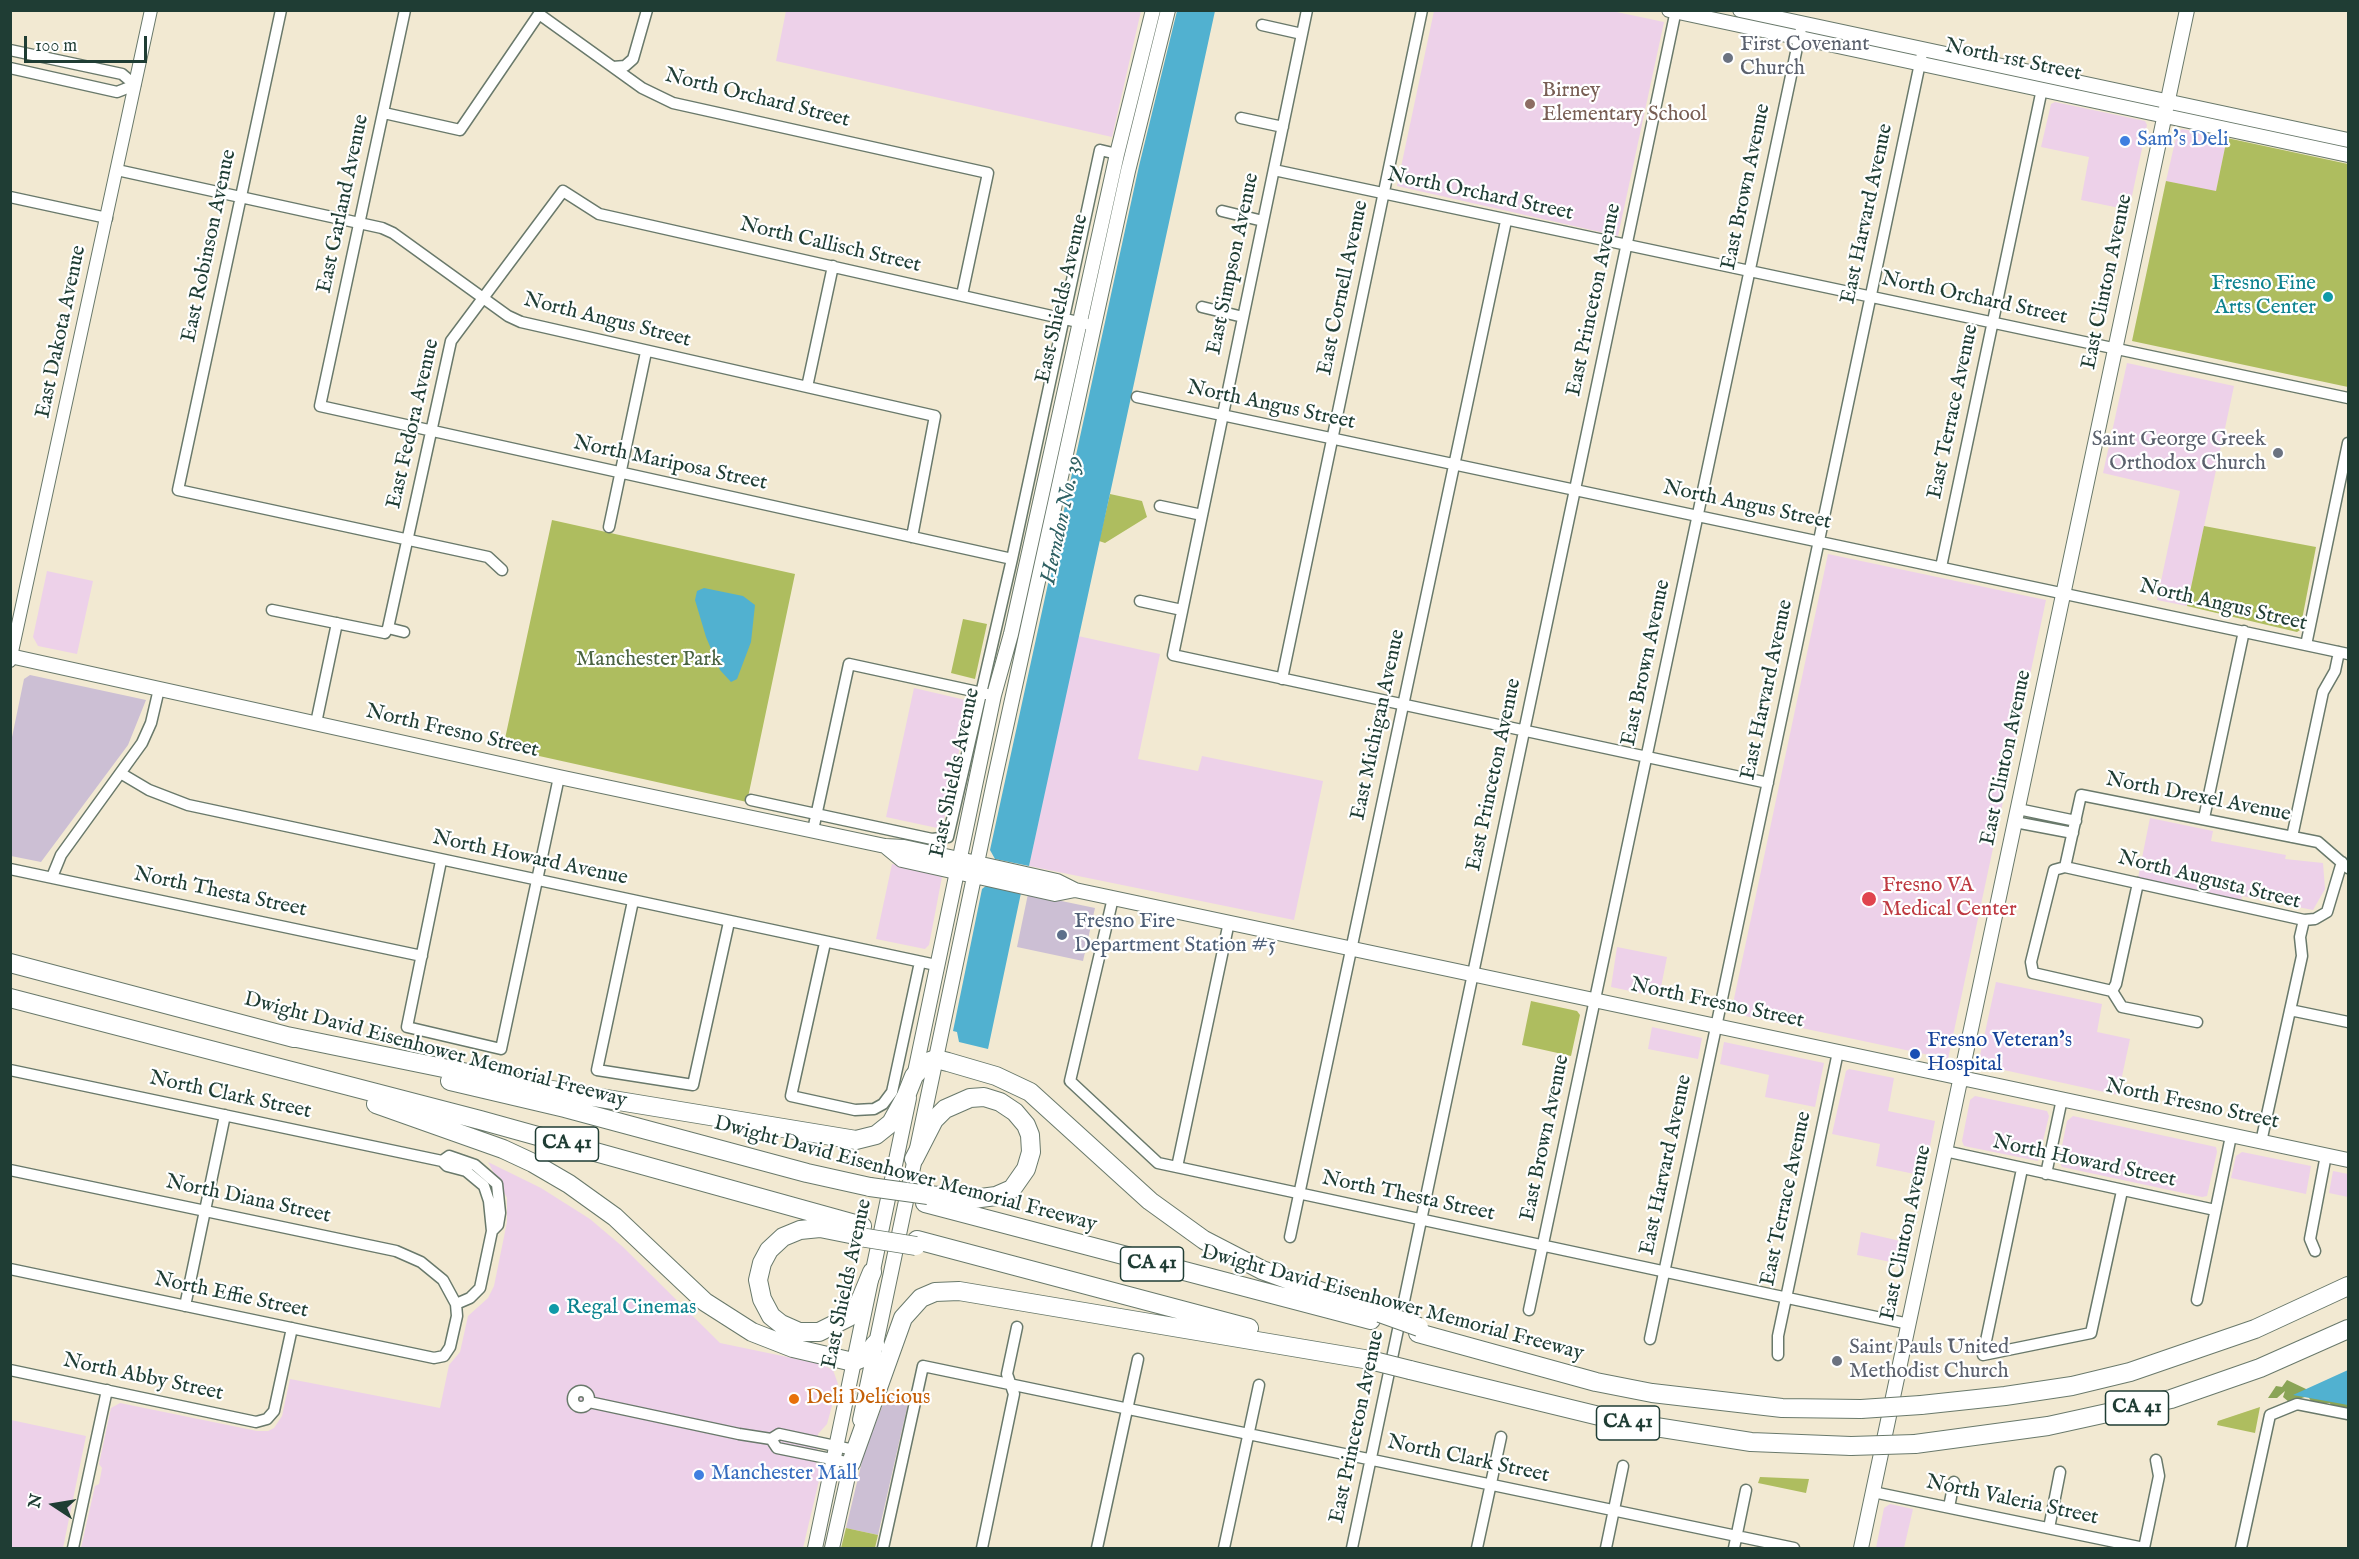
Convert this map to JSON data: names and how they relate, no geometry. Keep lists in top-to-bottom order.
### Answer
{
  "streets": {
    "highway": ["Dwight David Eisenhower Memorial Freeway", "CA 41"],
    "main road": [
      "North 1st Street",
      "East Clinton Avenue",
      "East Shields Avenue",
      "North Fresno Street"
    ],
    "street": [
      "North Orchard Street",
      "East Brown Avenue",
      "East Garland Avenue",
      "East Harvard Avenue",
      "East Robinson Avenue",
      "North Callisch Street",
      "East Simpson Avenue",
      "East Cornell Avenue",
      "East Princeton Avenue",
      "North Angus Street",
      "East Dakota Avenue",
      "East Terrace Avenue",
      "East Fedora Avenue",
      "North Mariposa Street",
      "East Michigan Avenue",
      "North Drexel Avenue",
      "North Howard Avenue",
      "North Augusta Street",
      "North Thesta Street",
      "North Clark Street",
      "North Howard Street",
      "North Diana Street",
      "North Effie Street",
      "North Abby Street",
      "North Valeria Street"
    ]
  },
  "crossings": [
    ["North 1st Street", "East Brown Avenue"],
    ["North 1st Street", "East Harvard Avenue"],
    ["North 1st Street", "East Clinton Avenue"],
    ["North 1st Street", "East Princeton Avenue"],
    ["North 1st Street", "East Terrace Avenue"],
    ["North Orchard Street", "East Brown Avenue"],
    ["North Orchard Street", "East Garland Avenue"],
    ["North Orchard Street", "East Harvard Avenue"],
    ["North Orchard Street", "North Callisch Street"],
    ["North Orchard Street", "East Simpson Avenue"],
    ["North Orchard Street", "East Clinton Avenue"],
    ["North Orchard Street", "East Cornell Avenue"],
    ["North Orchard Street", "East Princeton Avenue"],
    ["North Orchard Street", "East Terrace Avenue"],
    ["North Orchard Street", "East Michigan Avenue"],
    ["East Brown Avenue", "North Angus Street"],
    ["East Brown Avenue", "North Fresno Street"],
    ["East Brown Avenue", "North Thesta Street"],
    ["East Garland Avenue", "North Angus Street"],
    ["East Garland Avenue", "North Mariposa Street"],
    ["East Harvard Avenue", "North Angus Street"],
    ["East Harvard Avenue", "North Fresno Street"],
    ["East Harvard Avenue", "North Thesta Street"],
    ["East Robinson Avenue", "North Angus Street"],
    ["East Robinson Avenue", "East Fedora Avenue"],
    ["North Callisch Street", "East Shields Avenue"],
    ["North Callisch Street", "East Fedora Avenue"],
    ["East Simpson Avenue", "East Cornell Avenue"],
    ["East Simpson Avenue", "North Angus Street"],
    ["East Clinton Avenue", "North Angus Street"],
    ["East Clinton Avenue", "North Fresno Street"],
    ["East Clinton Avenue", "North Thesta Street"],
    ["East Clinton Avenue", "North Howard Street"],
    ["East Clinton Avenue", "North Valeria Street"],
    ["East Cornell Avenue", "North Angus Street"],
    ["East Shields Avenue", "North Fresno Street"],
    ["East Shields Avenue", "North Howard Avenue"],
    ["East Princeton Avenue", "North Angus Street"],
    ["East Princeton Avenue", "North Fresno Street"],
    ["East Princeton Avenue", "North Thesta Street"],
    ["East Princeton Avenue", "North Clark Street"],
    ["North Angus Street", "East Dakota Avenue"],
    ["North Angus Street", "East Terrace Avenue"],
    ["North Angus Street", "East Fedora Avenue"],
    ["North Angus Street", "North Mariposa Street"],
    ["North Angus Street", "East Michigan Avenue"],
    ["East Dakota Avenue", "North Fresno Street"],
    ["East Terrace Avenue", "North Fresno Street"],
    ["East Terrace Avenue", "North Thesta Street"],
    ["East Fedora Avenue", "North Mariposa Street"],
    ["East Michigan Avenue", "North Fresno Street"],
    ["East Michigan Avenue", "North Thesta Street"],
    ["North Fresno Street", "North Augusta Street"],
    ["North Fresno Street", "North Thesta Street"],
    ["North Clark Street", "North Diana Street"],
    ["North Clark Street", "North Effie Street"],
    ["North Diana Street", "North Effie Street"],
    ["North Effie Street", "North Abby Street"]
  ],
  "water": ["Herndon No. 39"],
  "parks": ["Manchester Park"],
  "places": [
    "First Covenant Church",
    "Birney Elementary School",
    "Sam's Deli",
    "Fresno Fine Arts Center",
    "Saint George Greek Orthodox Church",
    "Fresno VA Medical Center",
    "Fresno Fire Department Station #5",
    "Fresno Veteran's Hospital",
    "Regal Cinemas",
    "Saint Pauls United Methodist Church",
    "Deli Delicious",
    "Manchester Mall"
  ],
  "scale_bar": "100 m",
  "north": "left"
}
